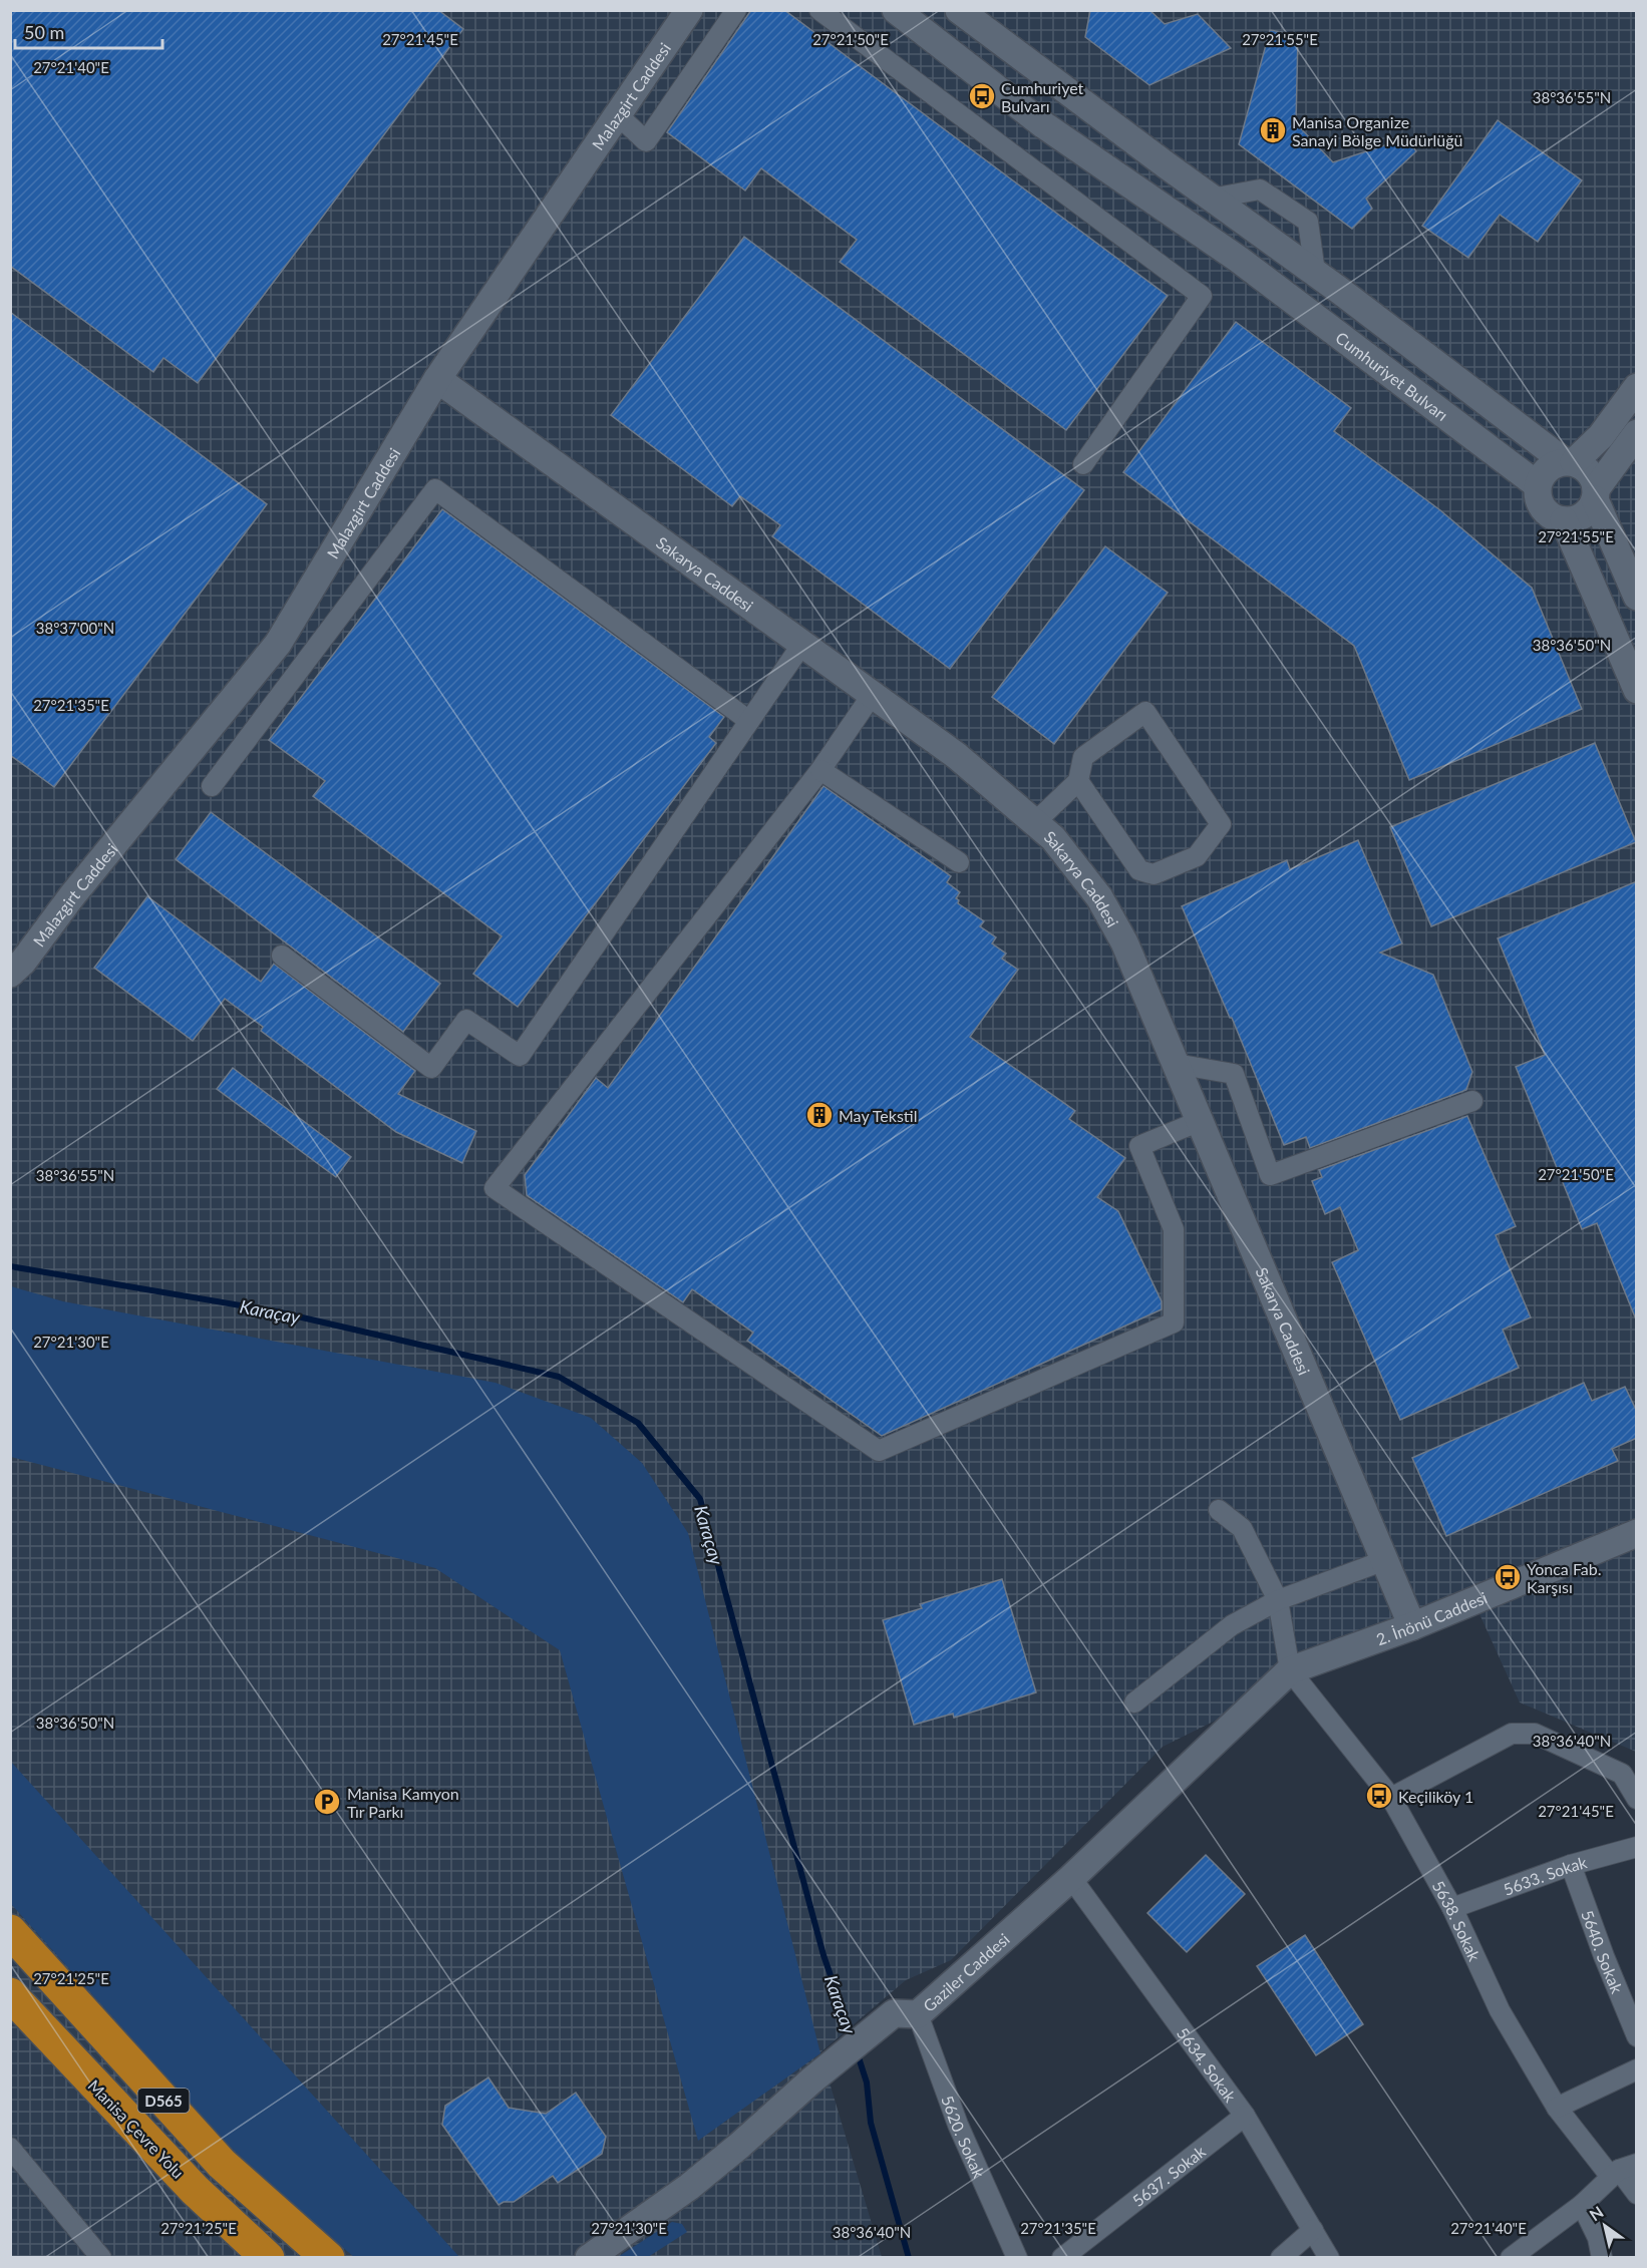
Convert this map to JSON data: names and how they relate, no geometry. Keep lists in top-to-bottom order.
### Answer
{
  "streets": {
    "highway": ["D565", "Manisa Çevre Yolu"],
    "main road": [
      "Malazgirt Caddesi",
      "Cumhuriyet Bulvarı",
      "Sakarya Caddesi",
      "2. İnönü Caddesi",
      "Gaziler Caddesi"
    ],
    "street": [
      "5633. Sokak",
      "5638. Sokak",
      "5640. Sokak",
      "5634. Sokak",
      "5620. Sokak",
      "5637. Sokak"
    ]
  },
  "crossings": [
    ["Malazgirt Caddesi", "Sakarya Caddesi"],
    ["Sakarya Caddesi", "2. İnönü Caddesi"],
    ["2. İnönü Caddesi", "5638. Sokak"],
    ["2. İnönü Caddesi", "Gaziler Caddesi"],
    ["5633. Sokak", "5638. Sokak"],
    ["5633. Sokak", "5640. Sokak"],
    ["5638. Sokak", "Gaziler Caddesi"],
    ["Gaziler Caddesi", "5634. Sokak"],
    ["Gaziler Caddesi", "5620. Sokak"],
    ["5634. Sokak", "5637. Sokak"]
  ],
  "water": ["Karaçay"],
  "places": {
    "bus stop": ["Cumhuriyet Bulvarı", "Yonca Fab. Karşısı", "Keçiliköy 1"],
    "building": ["Manisa Organize Sanayi Bölge Müdürlüğü", "May Tekstil"],
    "parking": ["Manisa Kamyon Tır Parkı"]
  },
  "scale_bar": "50 m",
  "north": "top left",
  "coordinates": [
    "27°21'45\"E",
    "27°21'50\"E",
    "27°21'55\"E",
    "27°21'40\"E",
    "38°36'55\"N",
    "38°37'00\"N",
    "38°36'50\"N",
    "27°21'35\"E",
    "27°21'30\"E",
    "38°36'40\"N",
    "27°21'25\"E"
  ]
}
